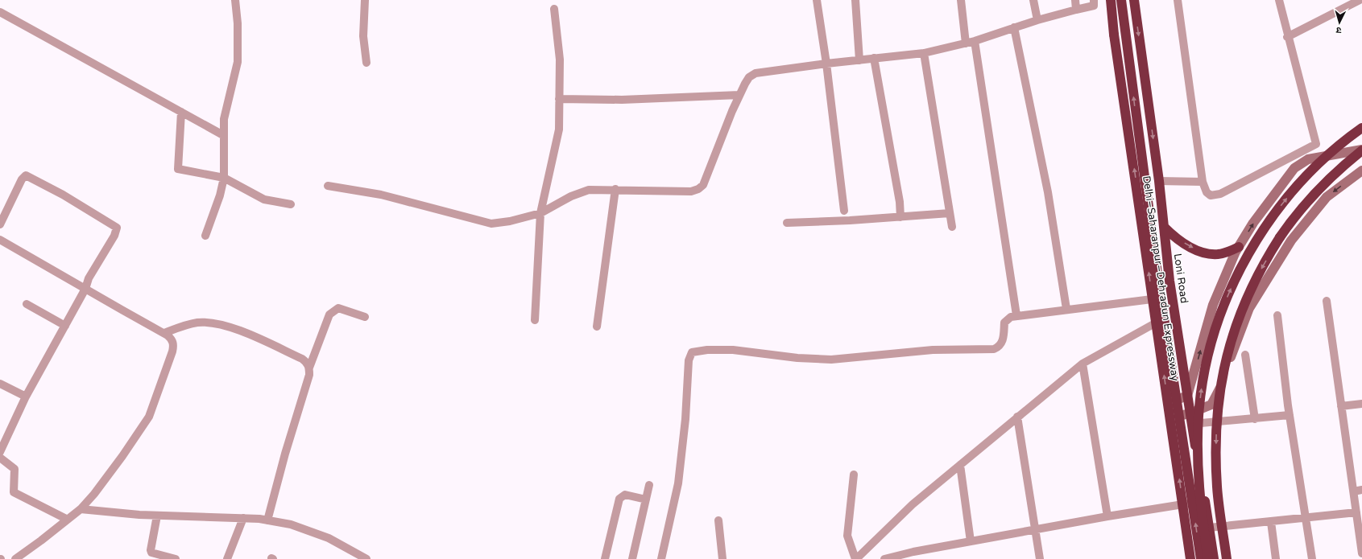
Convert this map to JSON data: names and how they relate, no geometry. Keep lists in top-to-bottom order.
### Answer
{
  "streets": {
    "highway": ["Delhi–Saharanpur–Dehradun Expressway", "Loni Road"]
  },
  "north": "bottom"
}
